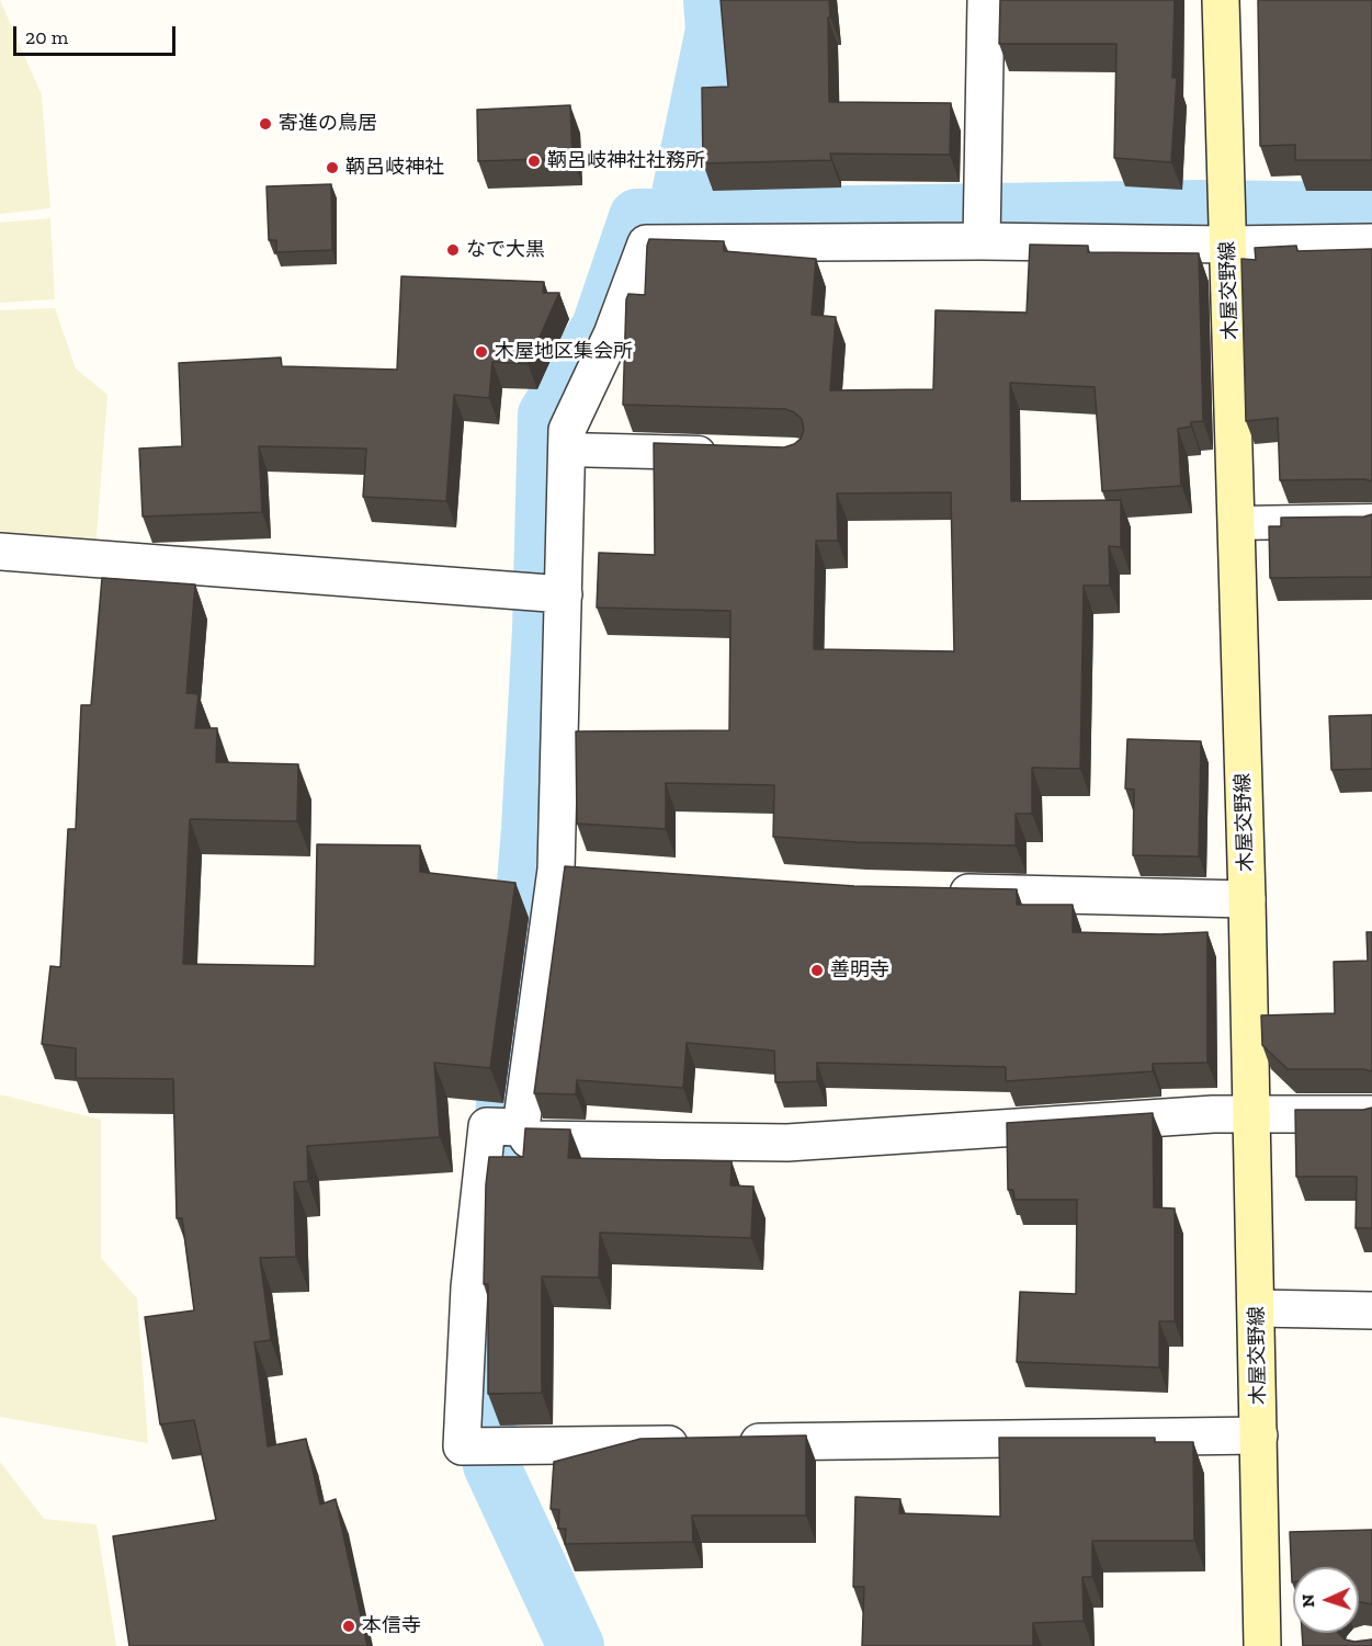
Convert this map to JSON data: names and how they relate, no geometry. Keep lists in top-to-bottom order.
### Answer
{
  "streets": {
    "main road": ["木屋交野線"]
  },
  "places": [
    "寄進の鳥居",
    "鞆呂岐神社社務所",
    "鞆呂岐神社",
    "なで大黒",
    "木屋地区集会所",
    "善明寺",
    "本信寺"
  ],
  "scale_bar": "20 m",
  "north": "left"
}
